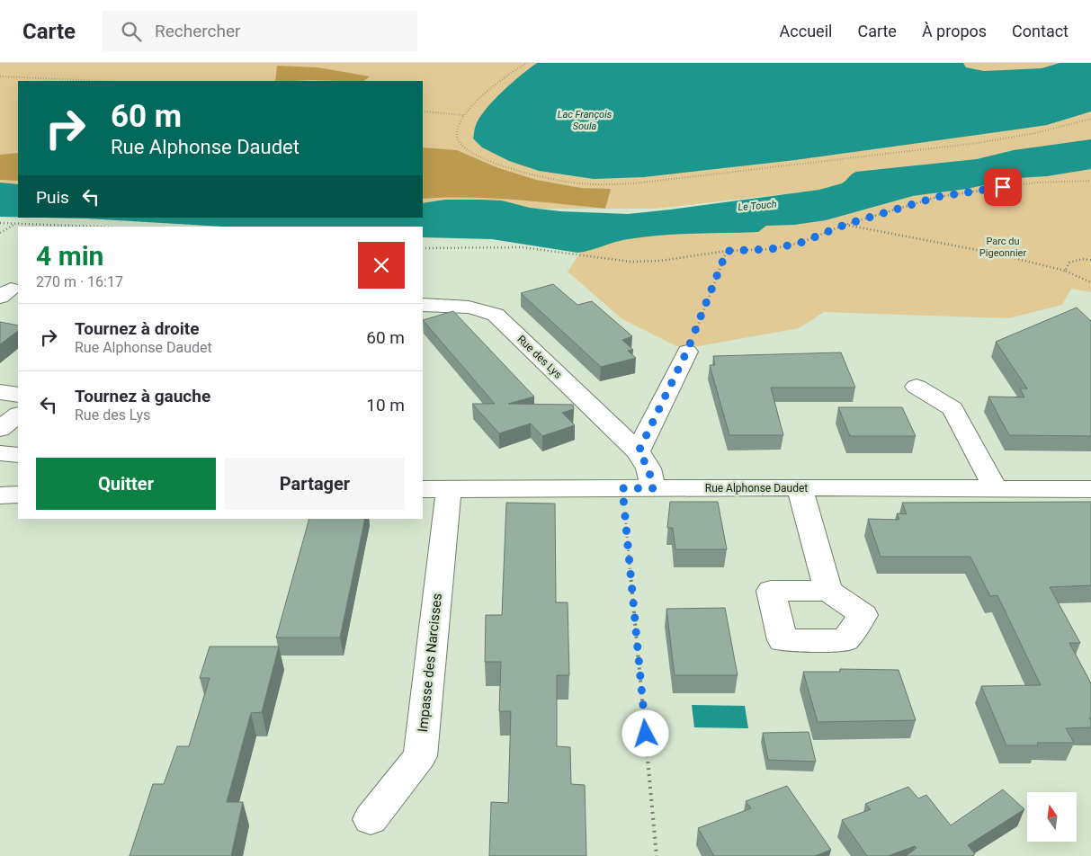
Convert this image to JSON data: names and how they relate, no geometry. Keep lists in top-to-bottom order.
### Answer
{
  "streets": {
    "street": ["Rue des Lys", "Rue Alphonse Daudet", "Impasse des Narcisses"]
  },
  "crossings": [
    ["Rue des Lys", "Rue Alphonse Daudet"],
    ["Rue Alphonse Daudet", "Impasse des Narcisses"]
  ],
  "water": ["Lac François Soula", "Le Touch"],
  "parks": ["Parc du Pigeonnier"],
  "north": "top",
  "page": {
    "header": "Carte",
    "search": "Rechercher",
    "nav": [
      "Accueil",
      "Carte",
      "À propos",
      "Contact"
    ],
    "turn": ["60 m", "Rue Alphonse Daudet"],
    "then": "Puis",
    "heading": ["4 min", "270 m · 16:17"],
    "list": [
      {
        "name": "Tournez à droite",
        "note": "Rue Alphonse Daudet",
        "value": "60 m"
      },
      {
        "name": "Tournez à gauche",
        "note": "Rue des Lys",
        "value": "10 m"
      }
    ],
    "buttons": ["Quitter", "Partager"]
  }
}
